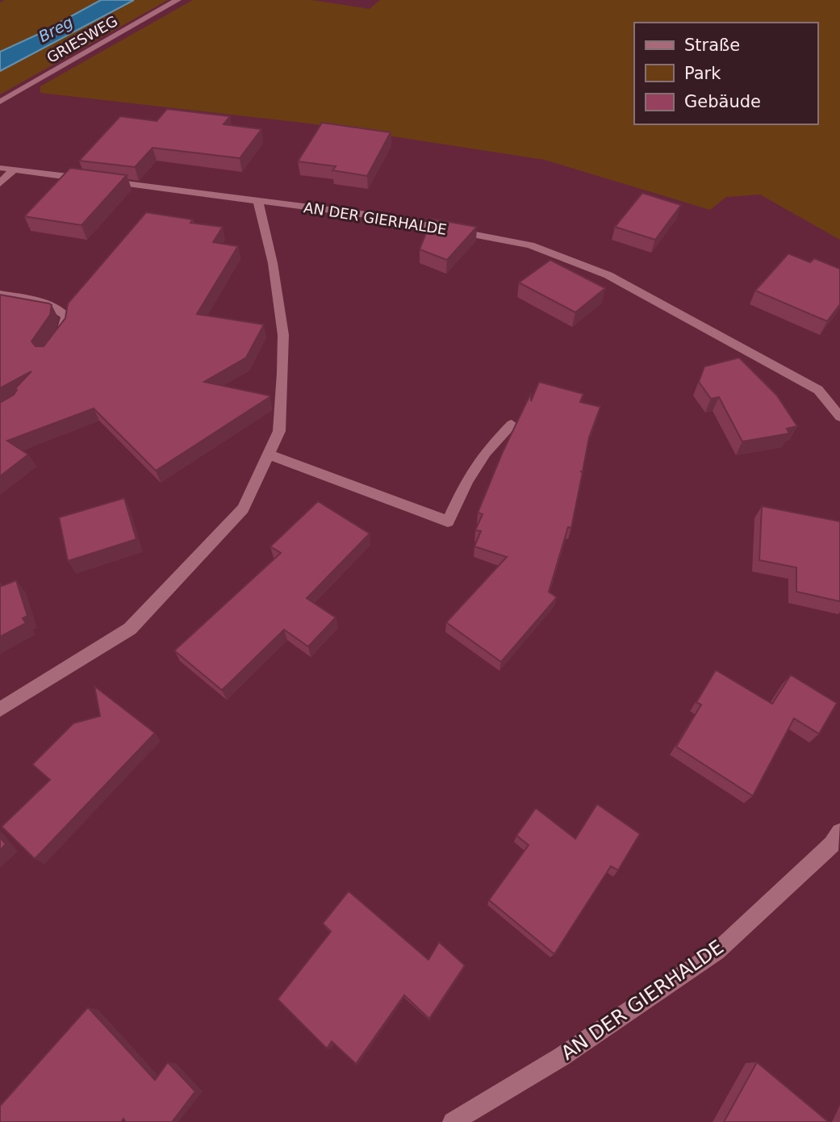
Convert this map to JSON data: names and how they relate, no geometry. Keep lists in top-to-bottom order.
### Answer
{
  "streets": {
    "street": ["GRIESWEG", "AN DER GIERHALDE"]
  },
  "water": ["Breg"],
  "legend": ["Straße", "Park", "Gebäude"]
}
